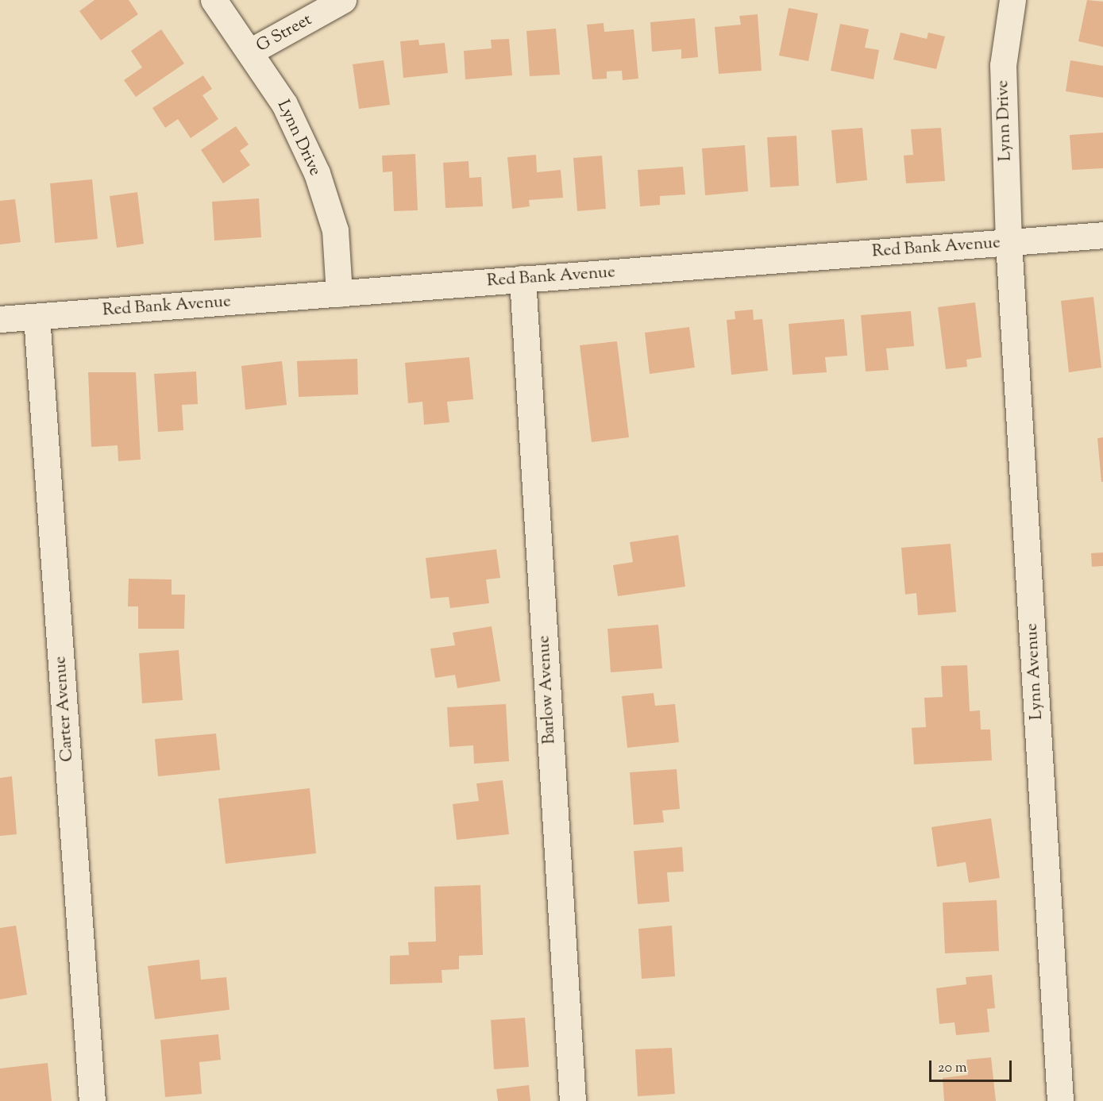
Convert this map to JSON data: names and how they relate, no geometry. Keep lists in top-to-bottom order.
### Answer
{
  "streets": {
    "street": [
      "G Street",
      "Lynn Drive",
      "Red Bank Avenue",
      "Lynn Avenue",
      "Barlow Avenue",
      "Carter Avenue"
    ]
  },
  "crossings": [
    ["G Street", "Lynn Drive"],
    ["Lynn Drive", "Red Bank Avenue"],
    ["Lynn Drive", "Lynn Avenue"],
    ["Red Bank Avenue", "Lynn Avenue"],
    ["Red Bank Avenue", "Barlow Avenue"],
    ["Red Bank Avenue", "Carter Avenue"]
  ],
  "scale_bar": "20 m"
}
